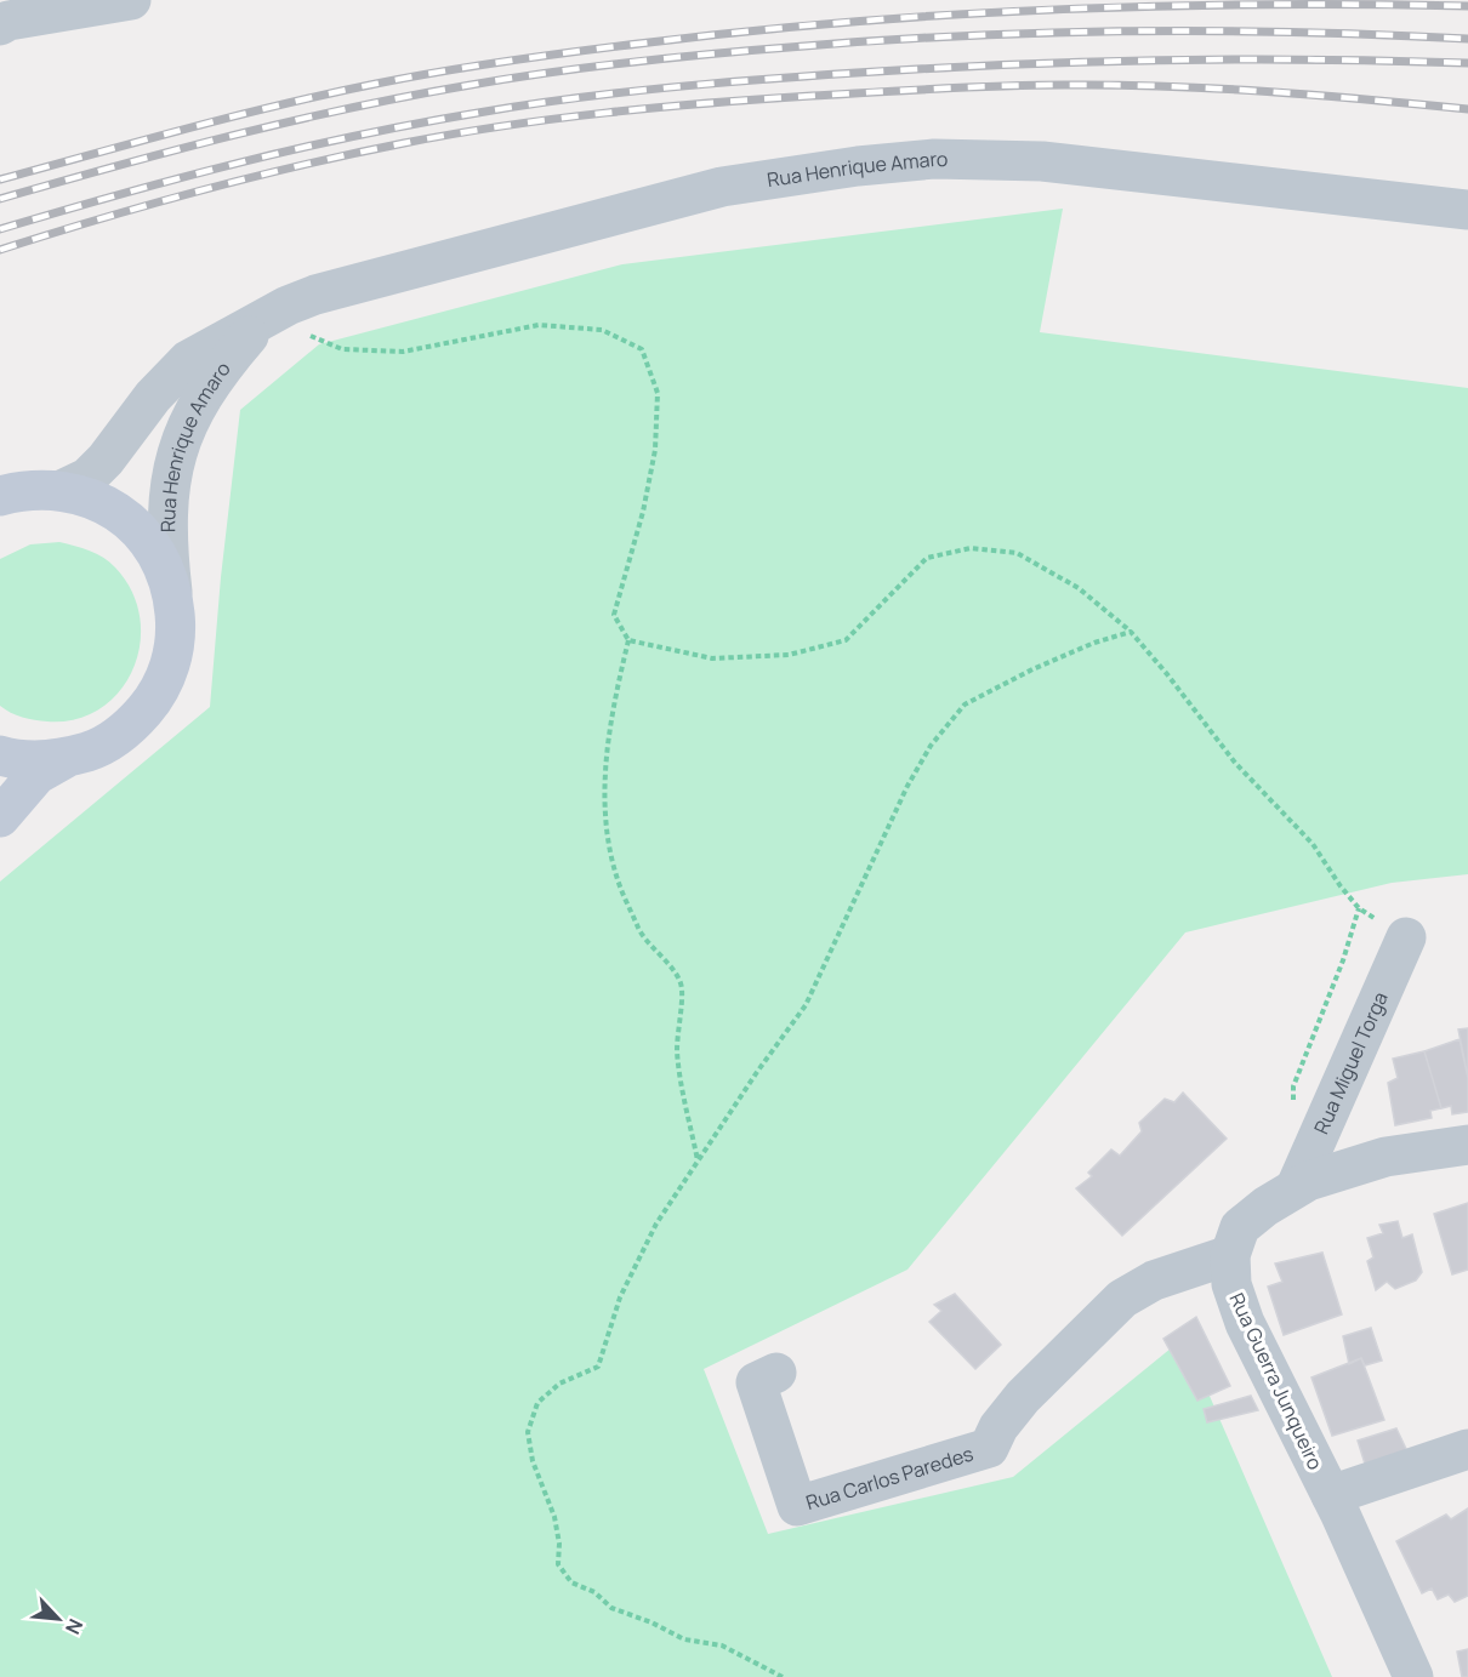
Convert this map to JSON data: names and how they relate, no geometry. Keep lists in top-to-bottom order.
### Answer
{
  "streets": {
    "street": [
      "Rua Henrique Amaro",
      "Rua Miguel Torga",
      "Rua Guerra Junqueiro",
      "Rua Carlos Paredes"
    ]
  },
  "crossings": [
    ["Rua Guerra Junqueiro", "Rua Carlos Paredes"]
  ],
  "north": "bottom right"
}
